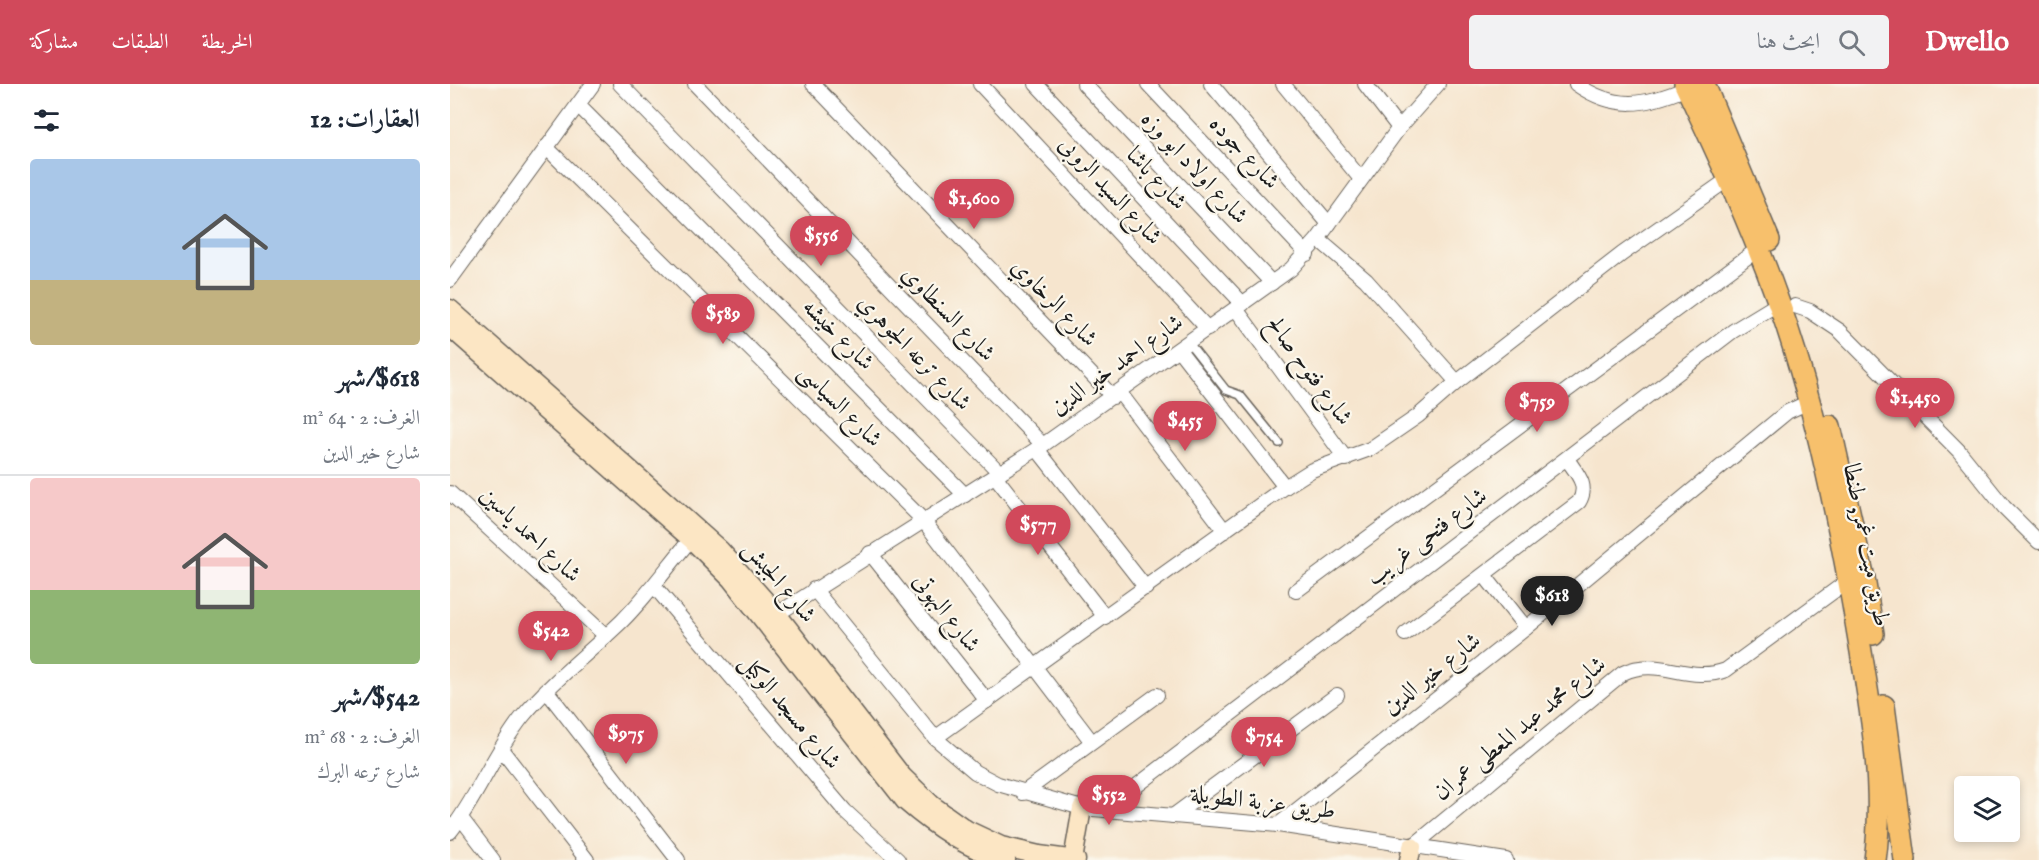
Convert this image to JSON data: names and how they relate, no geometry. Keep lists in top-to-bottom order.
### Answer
{
  "streets": {
    "main road": ["طريق ميت غمر, طنطا", "شارع الجيش"],
    "street": [
      "شارع جوده",
      "شارع اولاد ابو وزه",
      "شارع باشا",
      "شارع السيد الروبى",
      "شارع الرخاوي",
      "شارع السنطاوي",
      "شارع خيشه",
      "شارع ترعه الجوهري",
      "شارع احمد خير الدين",
      "شارع فتوح صالح",
      "شارع السياسى",
      "شارع احمد ياسين",
      "شارع فتحى غريب",
      "شارع البهوتى",
      "شارع خير الدين",
      "شارع مسجد الوكيل",
      "شارع محمد عبد المعطى عمران",
      "طريق عزبة الطويلة"
    ]
  },
  "crossings": [
    ["شارع جوده", "شارع احمد خير الدين"],
    ["شارع اولاد ابو وزه", "شارع احمد خير الدين"],
    ["شارع باشا", "شارع احمد خير الدين"],
    ["شارع باشا", "شارع فتوح صالح"],
    ["شارع السيد الروبى", "شارع احمد خير الدين"],
    ["شارع الرخاوي", "شارع احمد خير الدين"],
    ["شارع السنطاوي", "شارع احمد خير الدين"],
    ["شارع خيشه", "شارع احمد خير الدين"],
    ["شارع ترعه الجوهري", "شارع احمد خير الدين"],
    ["شارع احمد خير الدين", "شارع فتوح صالح"],
    ["شارع احمد خير الدين", "شارع السياسى"],
    ["شارع احمد خير الدين", "شارع الجيش"],
    ["شارع احمد خير الدين", "شارع البهوتى"],
    ["شارع احمد خير الدين", "طريق عزبة الطويلة"],
    ["شارع فتحى غريب", "طريق ميت غمر, طنطا"],
    ["شارع فتحى غريب", "طريق عزبة الطويلة"],
    ["طريق ميت غمر, طنطا", "شارع خير الدين"],
    ["طريق ميت غمر, طنطا", "شارع محمد عبد المعطى عمران"],
    ["شارع خير الدين", "طريق عزبة الطويلة"],
    ["شارع محمد عبد المعطى عمران", "طريق عزبة الطويلة"]
  ],
  "page": {
    "header": "Dwello",
    "search": "ابحث هنا",
    "nav": ["الخريطة", "الطبقات", "مشاركة"],
    "heading": "العقارات: 12",
    "list": [
      {
        "name": "$618/شهر",
        "note": "الغرف: 2 · 64 m² · شارع خير الدين"
      },
      {
        "name": "$542/شهر",
        "note": "الغرف: 2 · 68 m² · شارع ترعه البرك"
      }
    ],
    "price": [
      "$1,600",
      "$556",
      "$589",
      "$1,450",
      "$759",
      "$455",
      "$577",
      "$618",
      "$542",
      "$975",
      "$754",
      "$552"
    ]
  }
}
